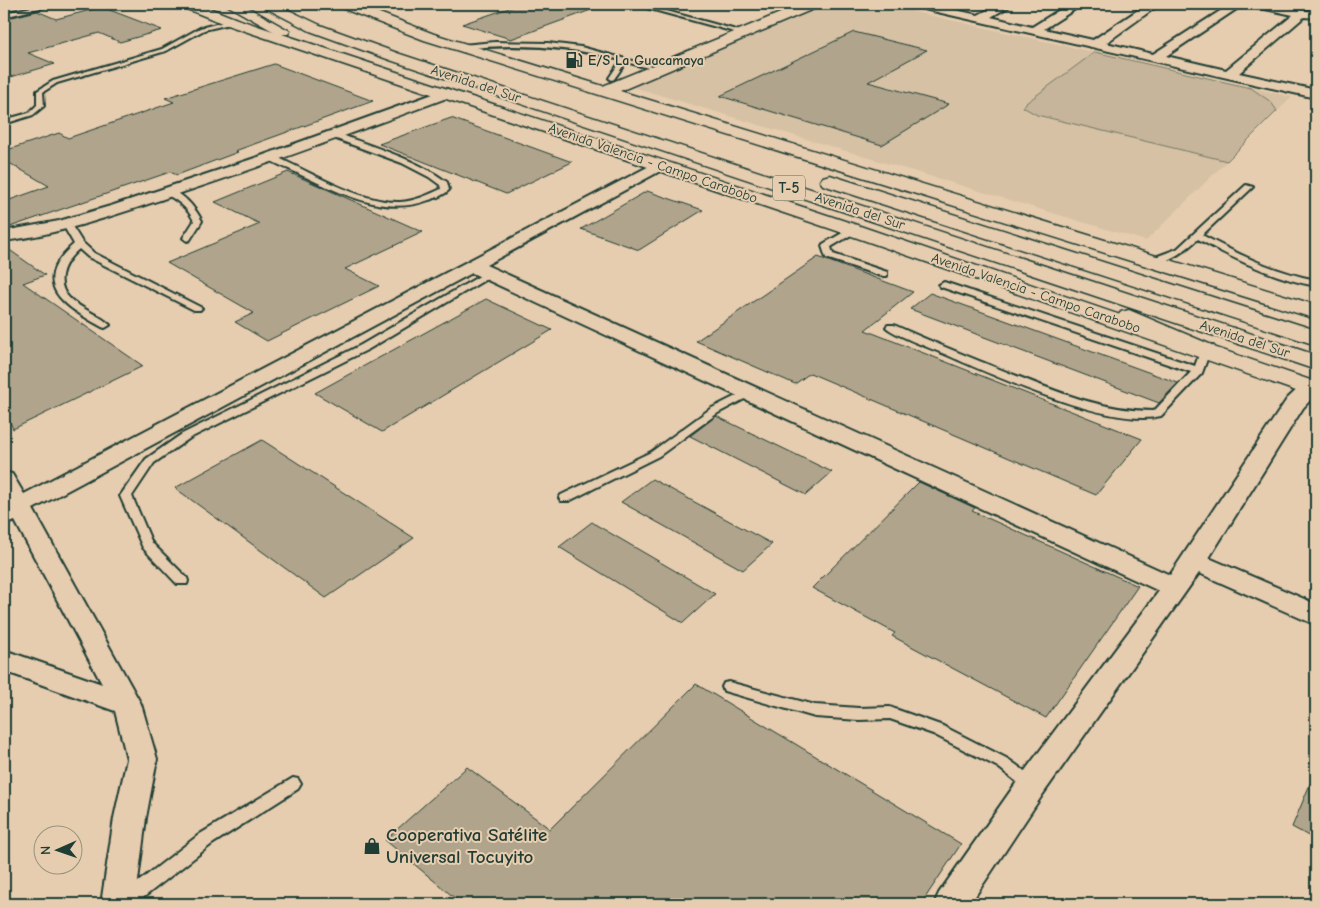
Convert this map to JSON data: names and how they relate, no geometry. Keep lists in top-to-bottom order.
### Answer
{
  "streets": {
    "main road": ["Avenida del Sur", "Avenida Valencia - Campo Carabobo", "T-5"]
  },
  "crossings": [
    ["Avenida del Sur", "Avenida Valencia - Campo Carabobo"]
  ],
  "places": {
    "fuel station": ["E/S La Guacamaya"],
    "shop": ["Cooperativa Satélite Universal Tocuyito"]
  },
  "north": "left"
}
